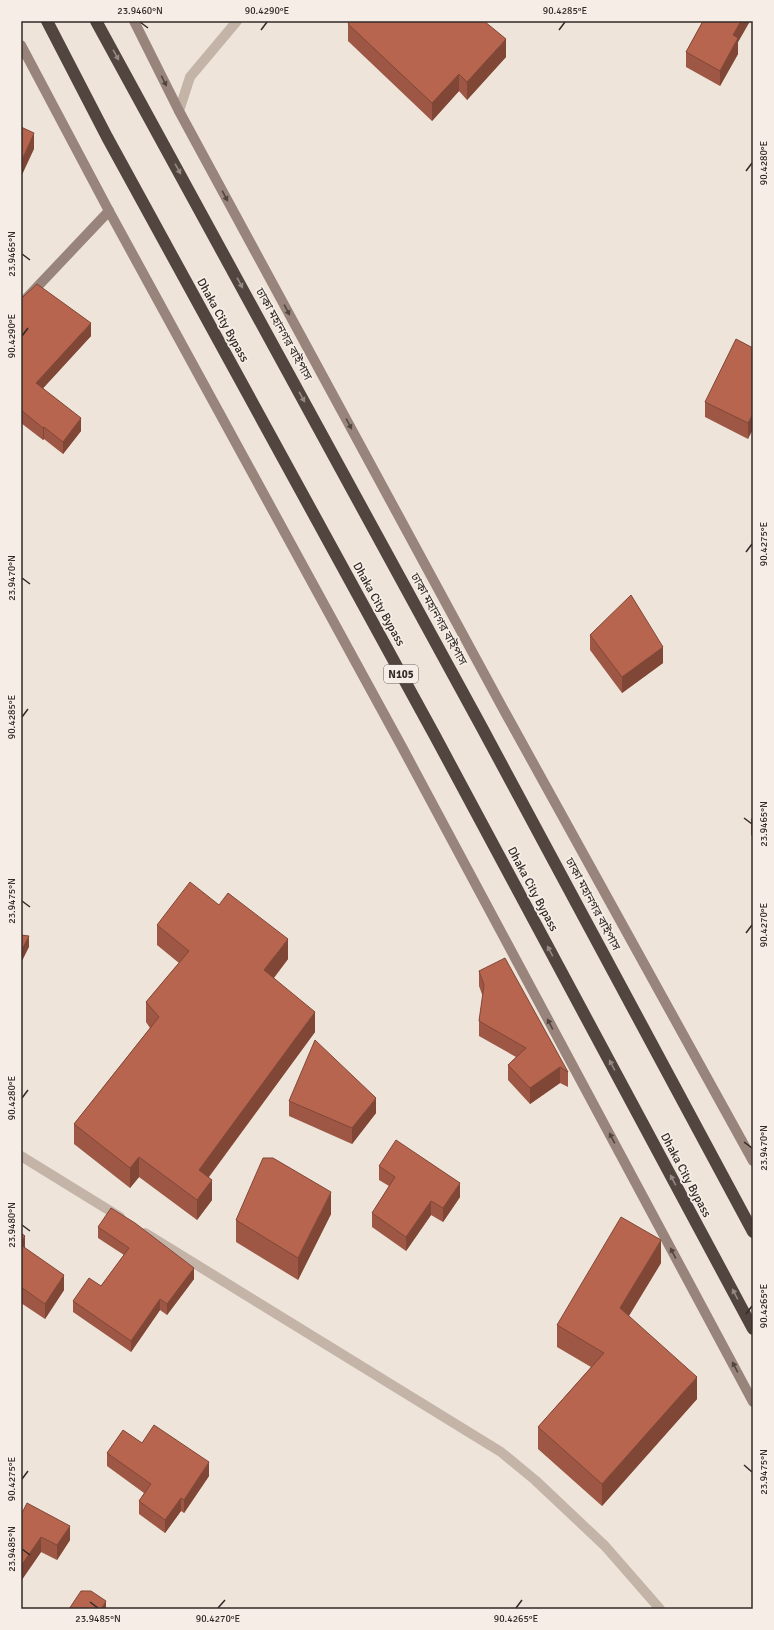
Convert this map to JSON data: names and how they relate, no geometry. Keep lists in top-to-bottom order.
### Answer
{
  "streets": {
    "highway": ["Dhaka City Bypass", "ঢাকা মহানগর বাইপাস", "N105"]
  },
  "one_way": ["Dhaka City Bypass", "ঢাকা মহানগর বাইপাস"],
  "coordinates": [
    "23.9460°N",
    "90.4290°E",
    "90.4285°E",
    "90.4280°E",
    "23.9465°N",
    "90.4275°E",
    "23.9470°N",
    "23.9475°N",
    "90.4270°E",
    "23.9480°N",
    "90.4265°E",
    "23.9485°N"
  ]
}
